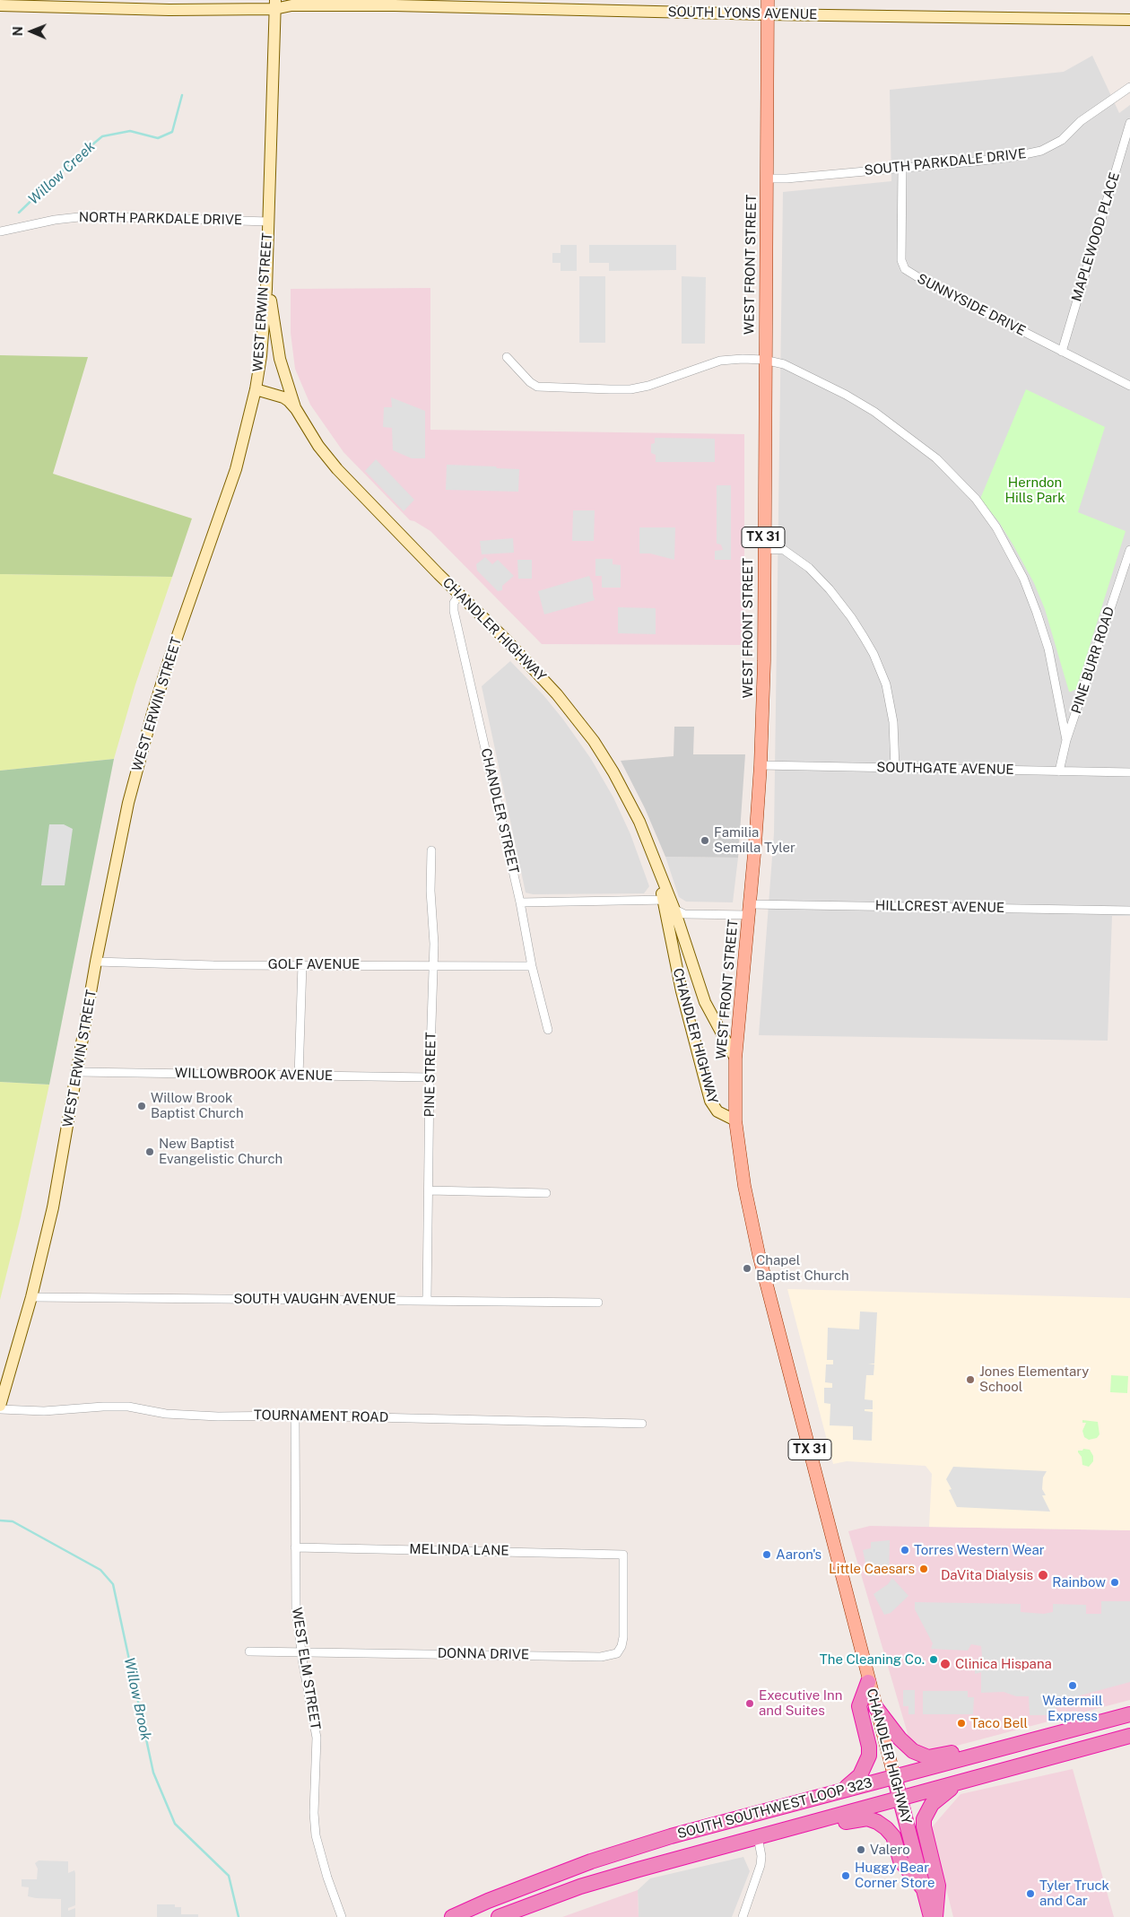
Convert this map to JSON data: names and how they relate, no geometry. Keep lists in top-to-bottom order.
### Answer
{
  "streets": {
    "highway": ["TX 31", "CHANDLER HIGHWAY", "SOUTH SOUTHWEST LOOP 323"],
    "main road": ["WEST FRONT STREET"],
    "street": [
      "SOUTH LYONS AVENUE",
      "SOUTH PARKDALE DRIVE",
      "NORTH PARKDALE DRIVE",
      "MAPLEWOOD PLACE",
      "WEST ERWIN STREET",
      "SUNNYSIDE DRIVE",
      "PINE BURR ROAD",
      "SOUTHGATE AVENUE",
      "CHANDLER STREET",
      "HILLCREST AVENUE",
      "GOLF AVENUE",
      "WILLOWBROOK AVENUE",
      "PINE STREET",
      "SOUTH VAUGHN AVENUE",
      "TOURNAMENT ROAD",
      "MELINDA LANE",
      "DONNA DRIVE",
      "WEST ELM STREET"
    ]
  },
  "crossings": [
    ["SOUTH LYONS AVENUE", "WEST FRONT STREET"],
    ["SOUTH LYONS AVENUE", "WEST ERWIN STREET"],
    ["SOUTH PARKDALE DRIVE", "WEST FRONT STREET"],
    ["SOUTH PARKDALE DRIVE", "SUNNYSIDE DRIVE"],
    ["NORTH PARKDALE DRIVE", "WEST ERWIN STREET"],
    ["MAPLEWOOD PLACE", "SUNNYSIDE DRIVE"],
    ["WEST FRONT STREET", "CHANDLER HIGHWAY"],
    ["WEST FRONT STREET", "SOUTHGATE AVENUE"],
    ["WEST FRONT STREET", "HILLCREST AVENUE"],
    ["WEST ERWIN STREET", "CHANDLER HIGHWAY"],
    ["WEST ERWIN STREET", "GOLF AVENUE"],
    ["WEST ERWIN STREET", "WILLOWBROOK AVENUE"],
    ["WEST ERWIN STREET", "SOUTH VAUGHN AVENUE"],
    ["CHANDLER HIGHWAY", "CHANDLER STREET"],
    ["CHANDLER HIGHWAY", "HILLCREST AVENUE"],
    ["CHANDLER HIGHWAY", "SOUTH SOUTHWEST LOOP 323"],
    ["PINE BURR ROAD", "SOUTHGATE AVENUE"],
    ["CHANDLER STREET", "HILLCREST AVENUE"],
    ["CHANDLER STREET", "GOLF AVENUE"],
    ["GOLF AVENUE", "PINE STREET"],
    ["WILLOWBROOK AVENUE", "PINE STREET"],
    ["PINE STREET", "SOUTH VAUGHN AVENUE"],
    ["TOURNAMENT ROAD", "WEST ELM STREET"],
    ["MELINDA LANE", "DONNA DRIVE"],
    ["MELINDA LANE", "WEST ELM STREET"],
    ["DONNA DRIVE", "WEST ELM STREET"]
  ],
  "water": ["Willow Creek", "Willow Brook"],
  "parks": ["Herndon Hills Park"],
  "places": [
    "Familia Semilla Tyler",
    "Willow Brook Baptist Church",
    "New Baptist Evangelistic Church",
    "Chapel Baptist Church",
    "Jones Elementary School",
    "Torres Western Wear",
    "Aaron's",
    "Little Caesars",
    "DaVita Dialysis",
    "Rainbow",
    "The Cleaning Co.",
    "Clinica Hispana",
    "Watermill Express",
    "Executive Inn and Suites",
    "Taco Bell",
    "Valero",
    "Huggy Bear Corner Store",
    "Tyler Truck and Car"
  ],
  "north": "left"
}
